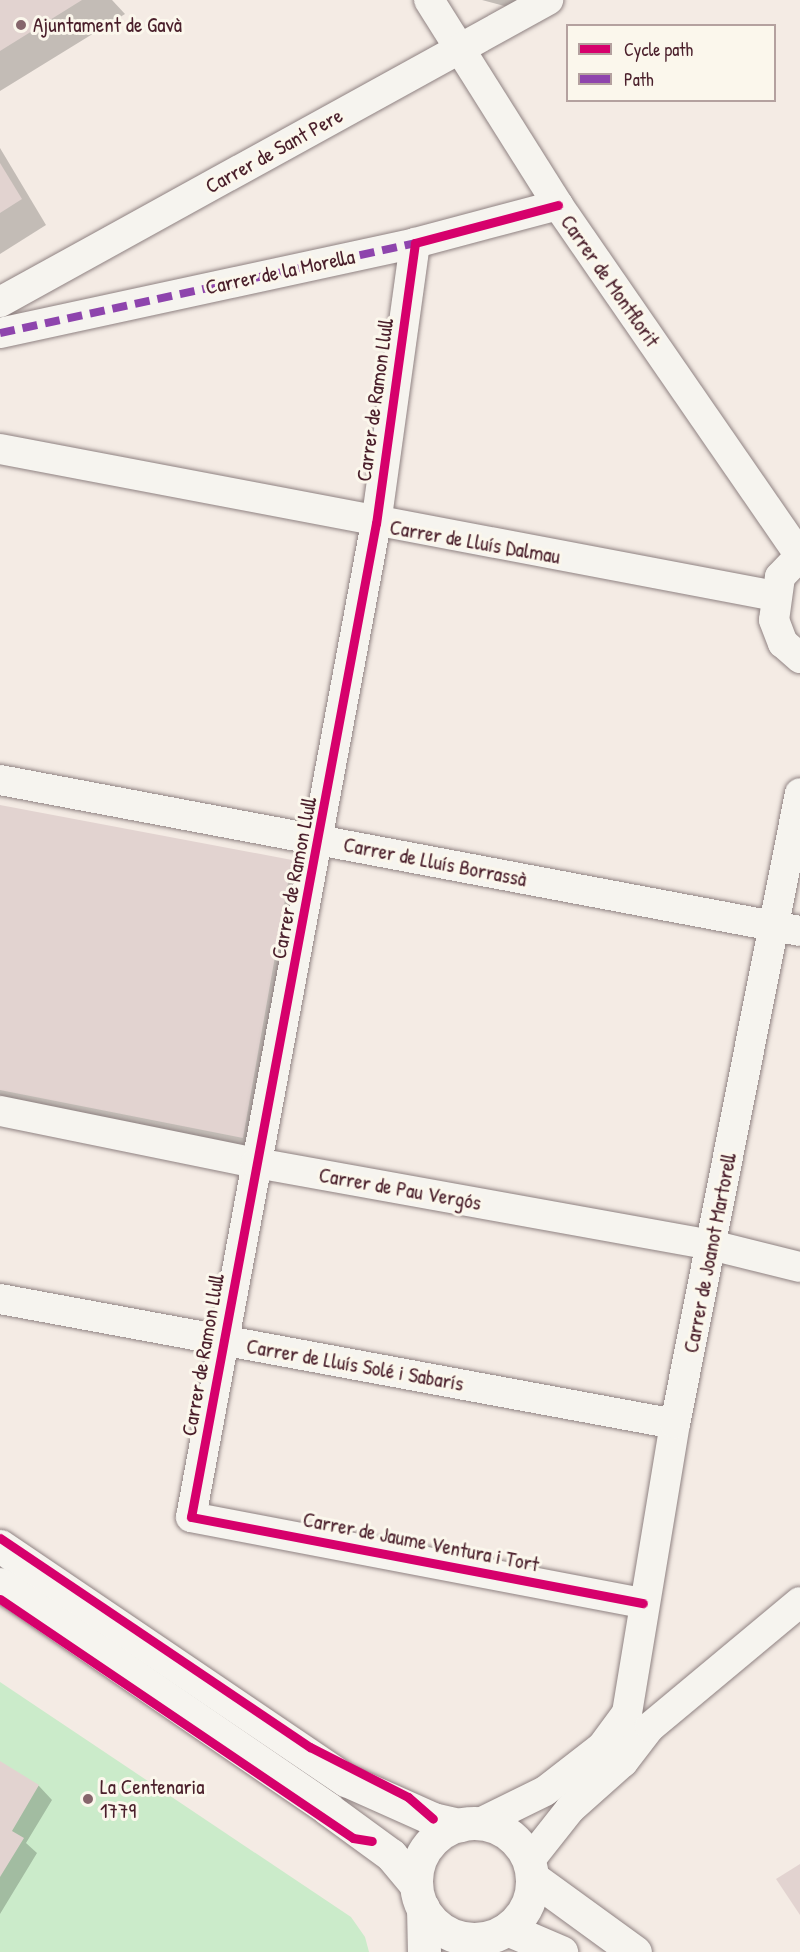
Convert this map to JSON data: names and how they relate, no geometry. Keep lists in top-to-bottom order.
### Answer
{
  "streets": {
    "street": [
      "Carrer de Sant Pere",
      "Carrer de la Morella",
      "Carrer de Montflorit",
      "Carrer de Ramon Llull",
      "Carrer de Lluís Dalmau",
      "Carrer de Lluís Borrassà",
      "Carrer de Pau Vergós",
      "Carrer de Joanot Martorell",
      "Carrer de Lluís Solé i Sabarís",
      "Carrer de Jaume Ventura i Tort"
    ]
  },
  "crossings": [
    ["Carrer de Sant Pere", "Carrer de Montflorit"],
    ["Carrer de la Morella", "Carrer de Montflorit"],
    ["Carrer de la Morella", "Carrer de Ramon Llull"],
    ["Carrer de Ramon Llull", "Carrer de Lluís Dalmau"],
    ["Carrer de Ramon Llull", "Carrer de Lluís Borrassà"],
    ["Carrer de Ramon Llull", "Carrer de Pau Vergós"],
    ["Carrer de Ramon Llull", "Carrer de Lluís Solé i Sabarís"],
    ["Carrer de Ramon Llull", "Carrer de Jaume Ventura i Tort"],
    ["Carrer de Lluís Borrassà", "Carrer de Joanot Martorell"],
    ["Carrer de Pau Vergós", "Carrer de Joanot Martorell"],
    ["Carrer de Joanot Martorell", "Carrer de Lluís Solé i Sabarís"],
    ["Carrer de Joanot Martorell", "Carrer de Jaume Ventura i Tort"]
  ],
  "places": ["Ajuntament de Gavà", "La Centenaria 1779"],
  "legend": ["Cycle path", "Path"]
}
